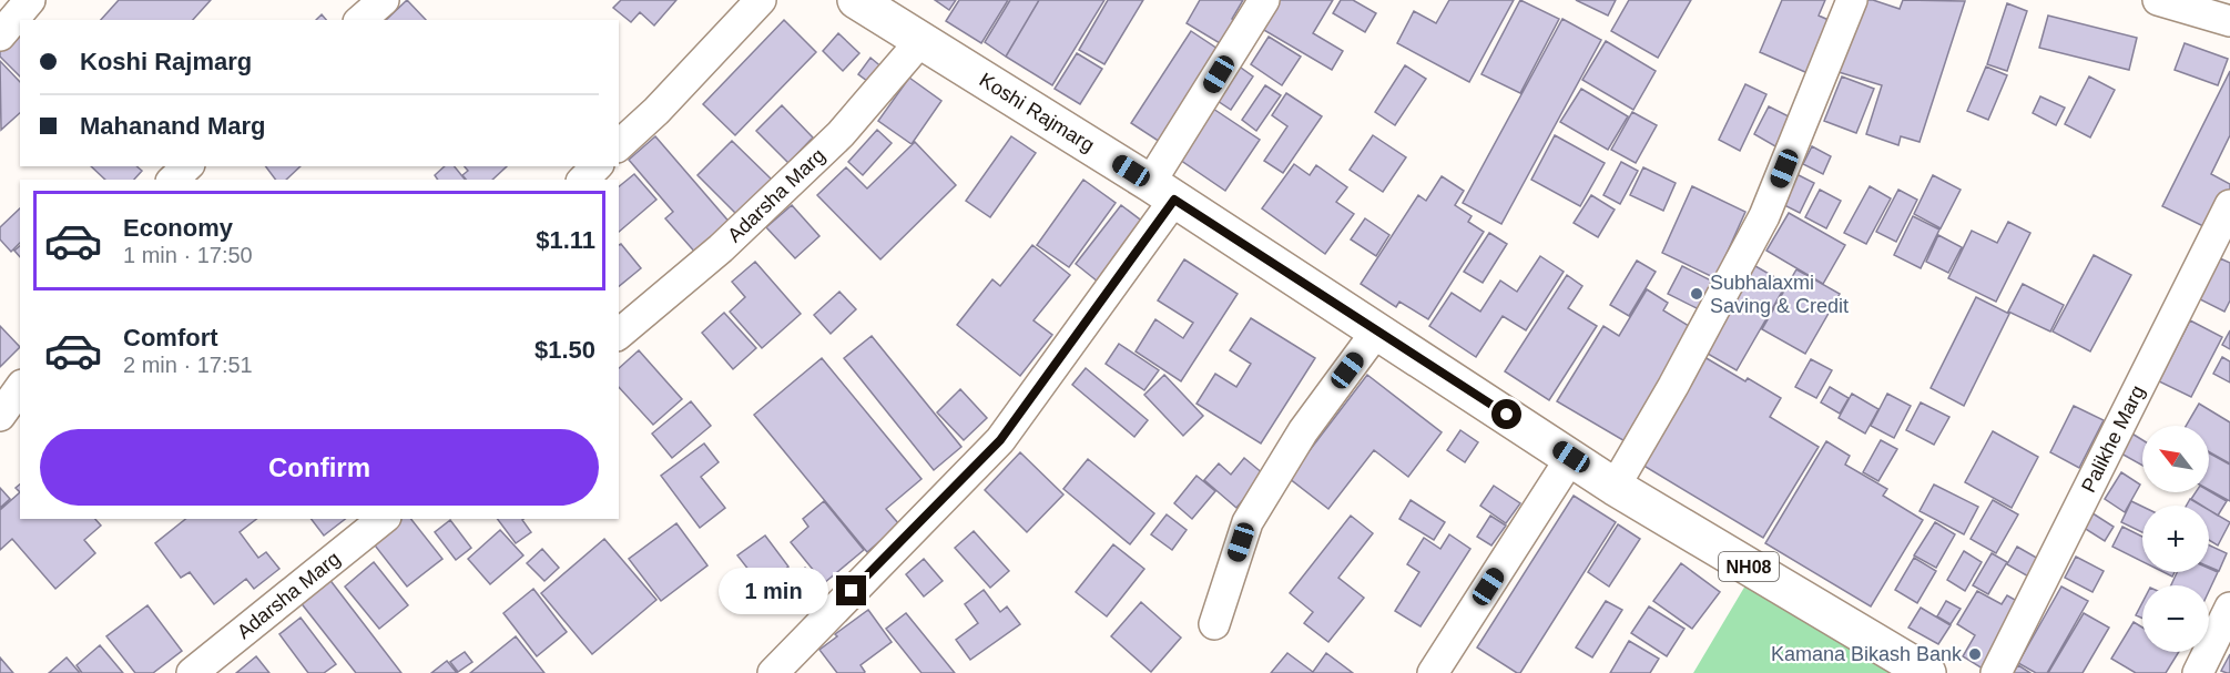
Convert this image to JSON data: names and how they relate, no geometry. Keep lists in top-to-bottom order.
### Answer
{
  "streets": {
    "main road": ["Koshi Rajmarg", "NH08"],
    "street": ["Adarsha Marg", "Palikhe Marg"]
  },
  "crossings": [
    ["Koshi Rajmarg", "Adarsha Marg"]
  ],
  "places": ["Subhalaxmi Saving & Credit", "Kamana Bikash Bank"],
  "north": "top left",
  "page": {
    "banner": ["Koshi Rajmarg", "Mahanand Marg"],
    "list": [
      {
        "name": "Economy",
        "note": "1 min · 17:50",
        "value": "$1.11"
      },
      {
        "name": "Comfort",
        "note": "2 min · 17:51",
        "value": "$1.50"
      }
    ],
    "buttons": "Confirm",
    "map_buttons": ["+", "−"],
    "bubble": "1 min"
  }
}
